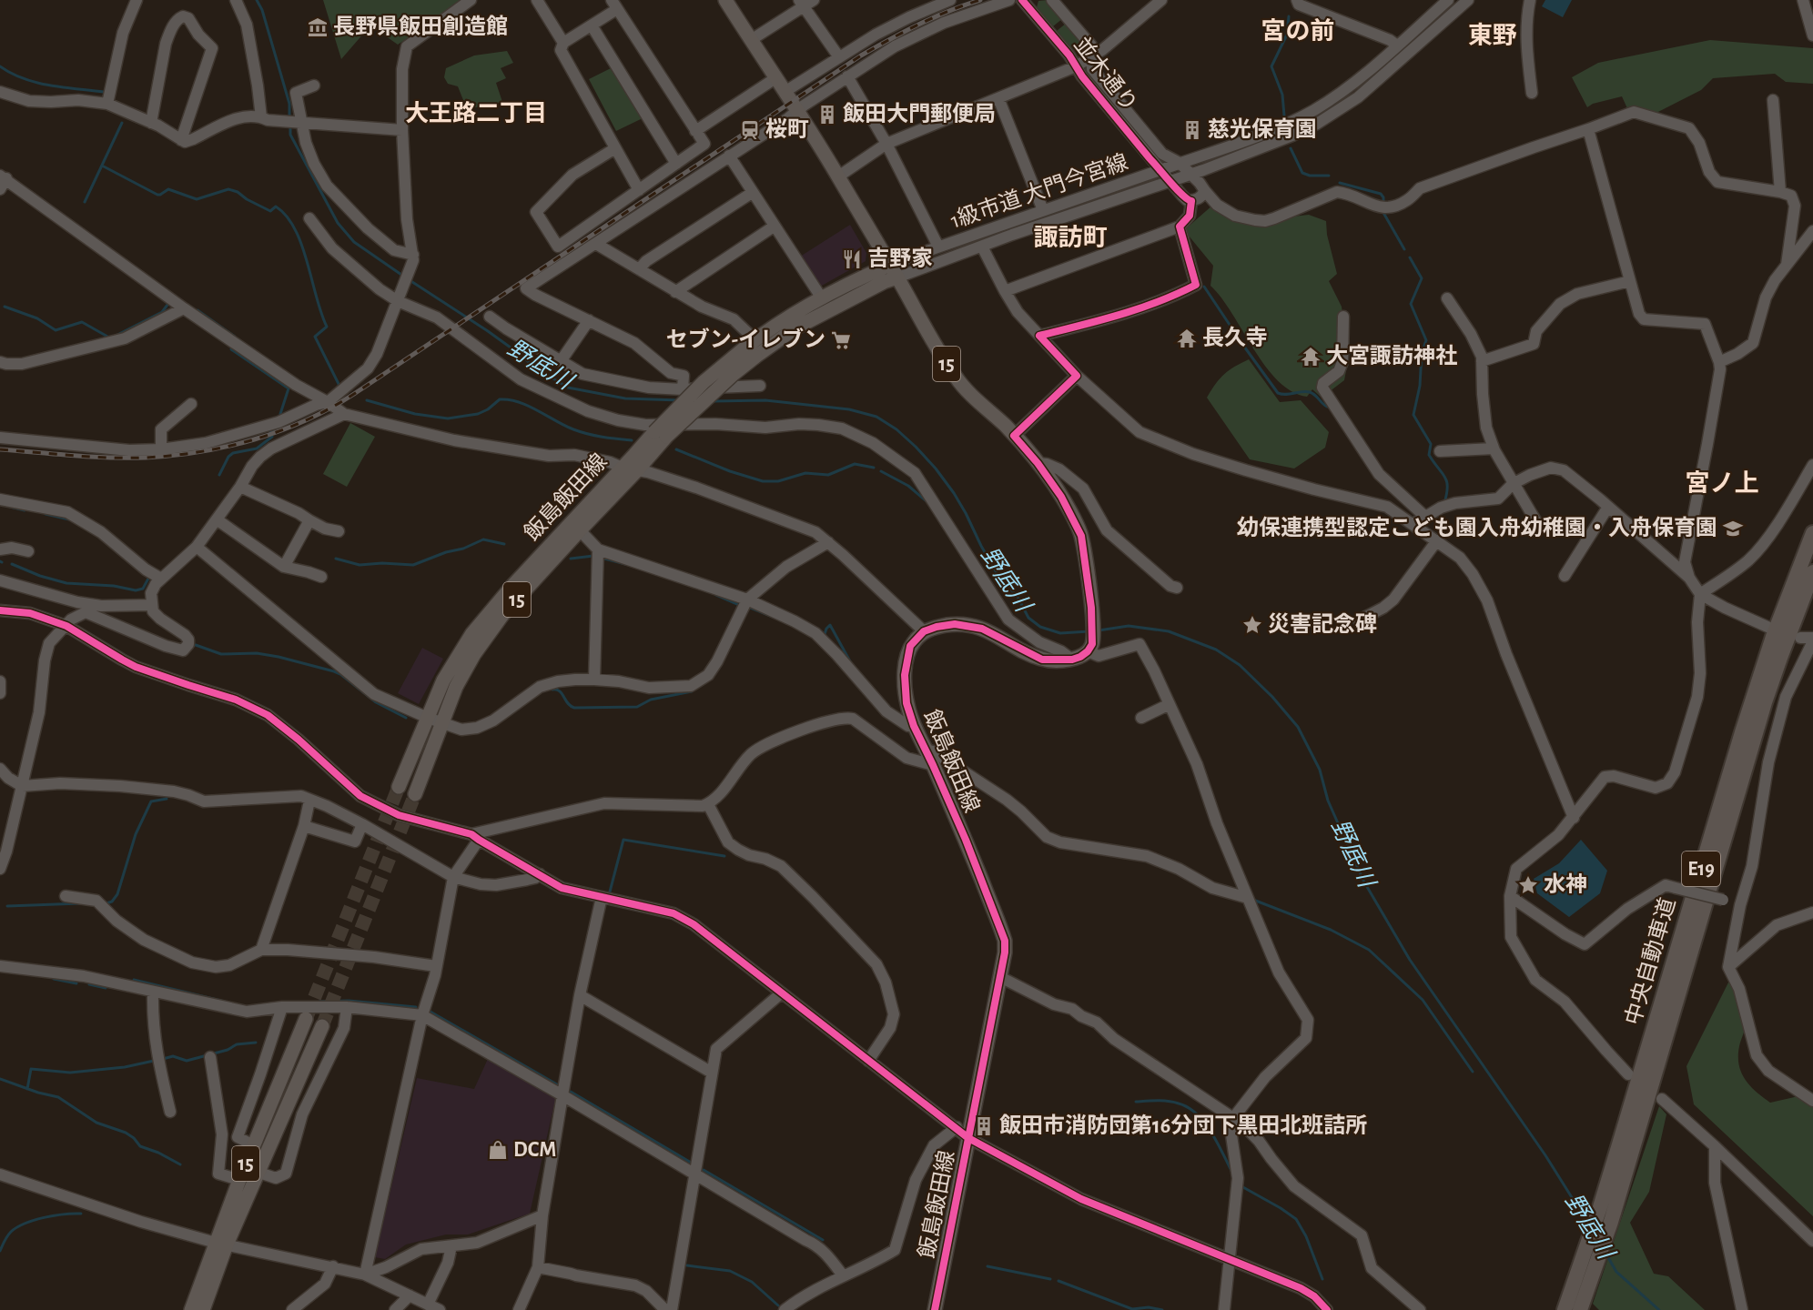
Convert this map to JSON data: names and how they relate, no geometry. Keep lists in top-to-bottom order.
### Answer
{
  "streets": {
    "highway": ["E19", "中央自動車道"],
    "main road": ["15", "飯島飯田線"],
    "street": ["並木通り", "1級市道 大門今宮線"]
  },
  "crossings": [
    ["並木通り", "1級市道 大門今宮線"],
    ["1級市道 大門今宮線", "15"],
    ["1級市道 大門今宮線", "飯島飯田線"],
    ["15", "飯島飯田線"]
  ],
  "districts": [
    "宮の前",
    "東野",
    "大王路二丁目",
    "諏訪町",
    "宮ノ上"
  ],
  "water": ["野底川"],
  "places": {
    "museum": ["長野県飯田創造館"],
    "building": ["飯田大門郵便局", "慈光保育園", "飯田市消防団第16分団下黒田北班詰所"],
    "station": ["桜町"],
    "restaurant": ["吉野家"],
    "temple": ["長久寺", "大宮諏訪神社"],
    "supermarket": ["セブン-イレブン"],
    "school or university": ["幼保連携型認定こども園入舟幼稚園・入舟保育園"],
    "place": ["災害記念碑", "水神"],
    "shop": ["DCM"]
  }
}
